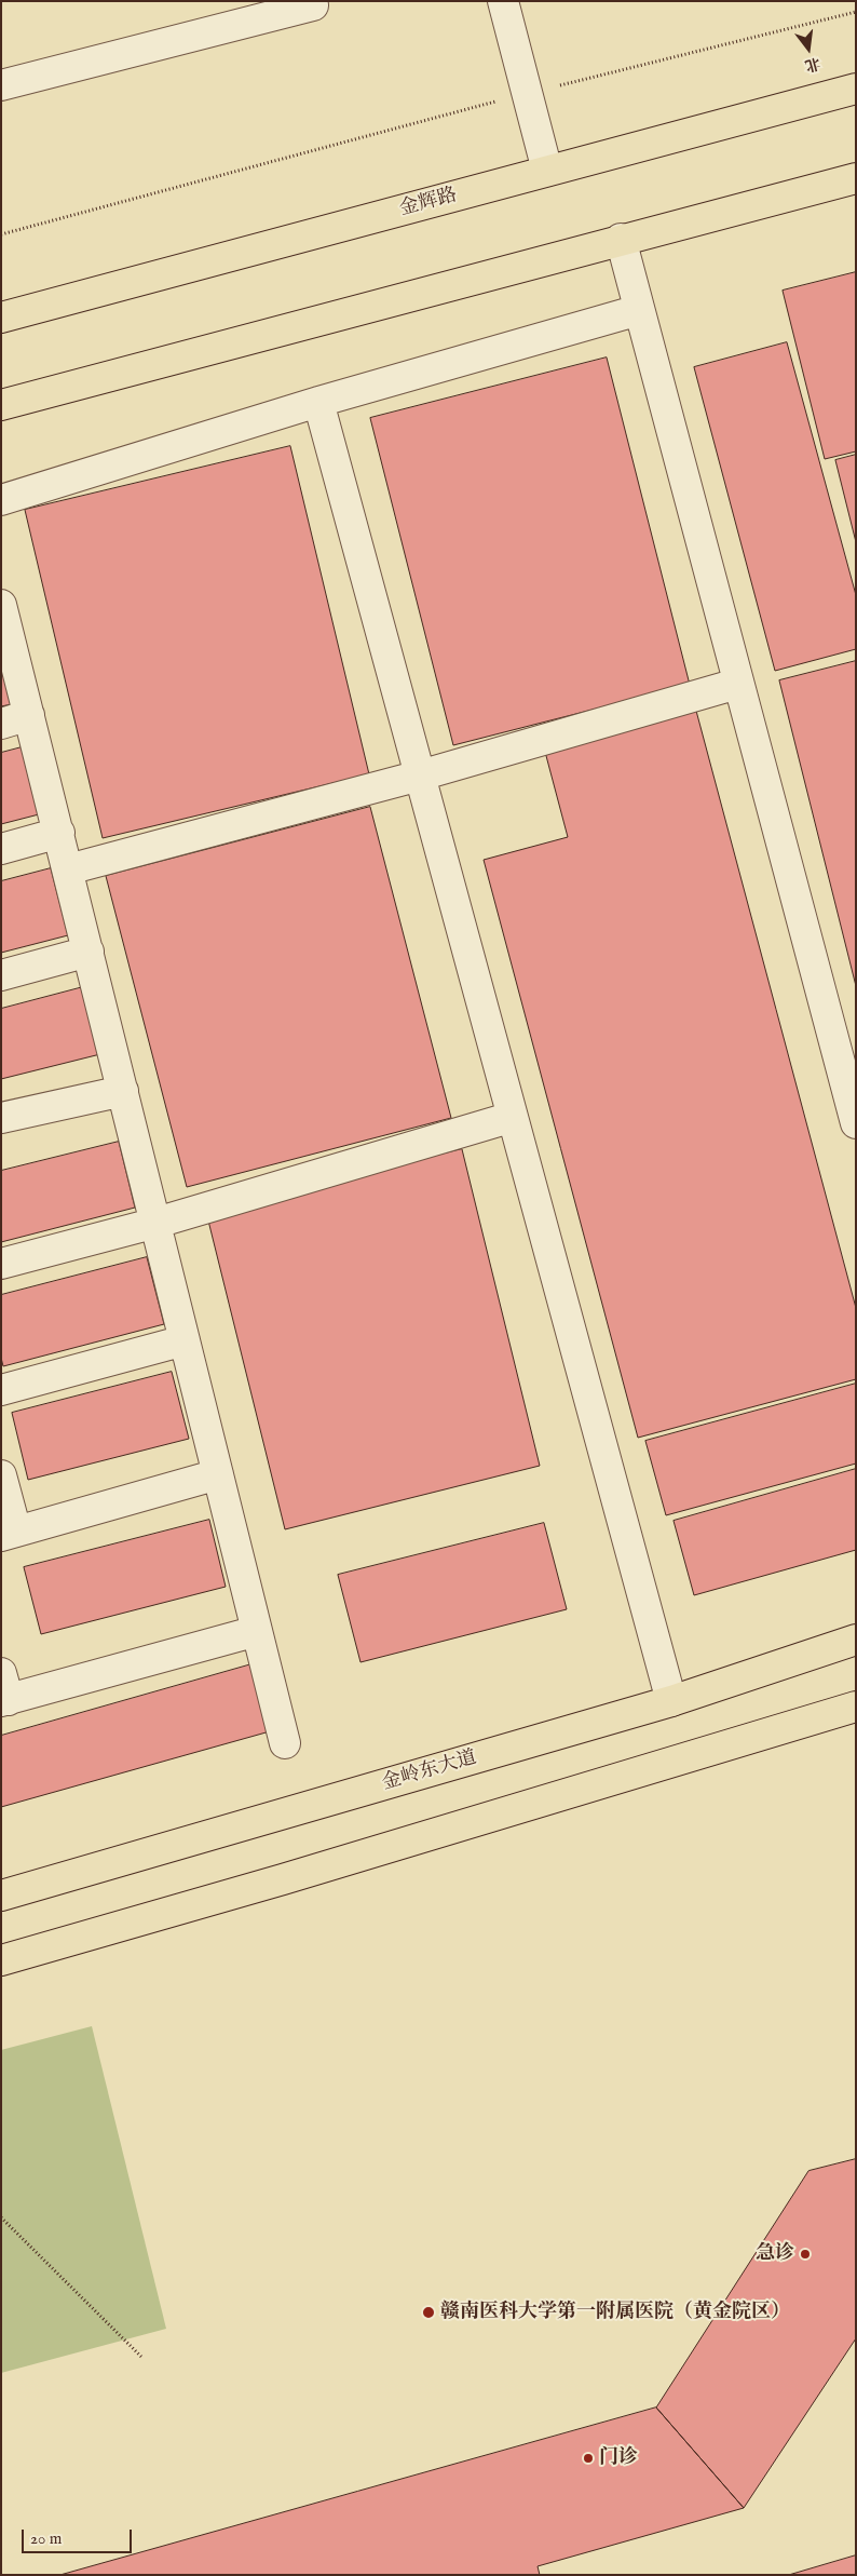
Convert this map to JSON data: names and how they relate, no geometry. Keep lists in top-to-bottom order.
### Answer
{
  "streets": {
    "main road": ["金辉路", "金岭东大道"]
  },
  "places": ["急诊", "赣南医科大学第一附属医院（黄金院区）", "门诊"],
  "scale_bar": "20 m",
  "north": "bottom"
}
